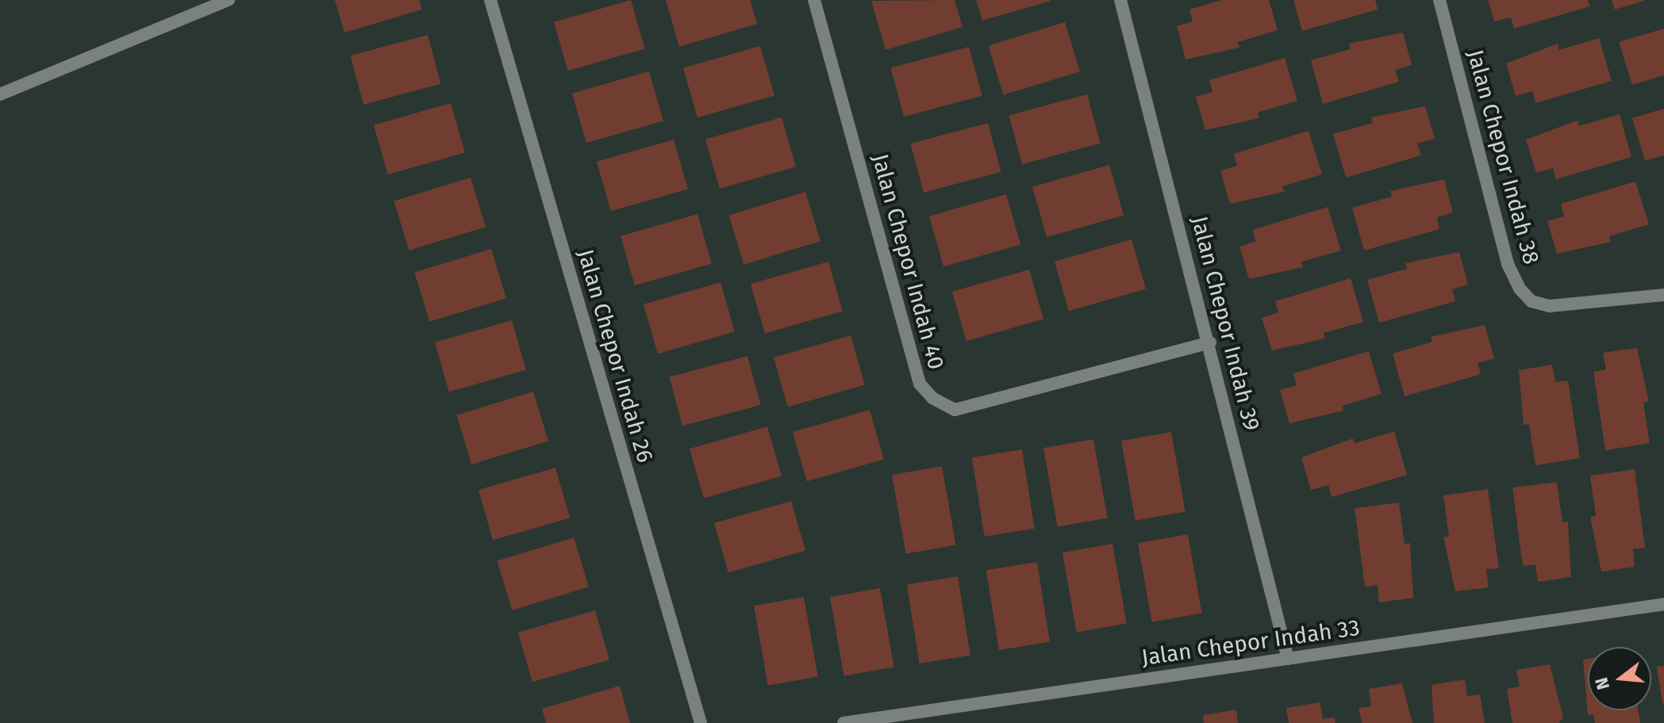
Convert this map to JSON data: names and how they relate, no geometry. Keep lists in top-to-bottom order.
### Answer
{
  "streets": {
    "street": [
      "Jalan Chepor Indah 38",
      "Jalan Chepor Indah 40",
      "Jalan Chepor Indah 39",
      "Jalan Chepor Indah 26",
      "Jalan Chepor Indah 33"
    ]
  },
  "crossings": [
    ["Jalan Chepor Indah 40", "Jalan Chepor Indah 39"],
    ["Jalan Chepor Indah 39", "Jalan Chepor Indah 33"]
  ],
  "north": "left"
}
